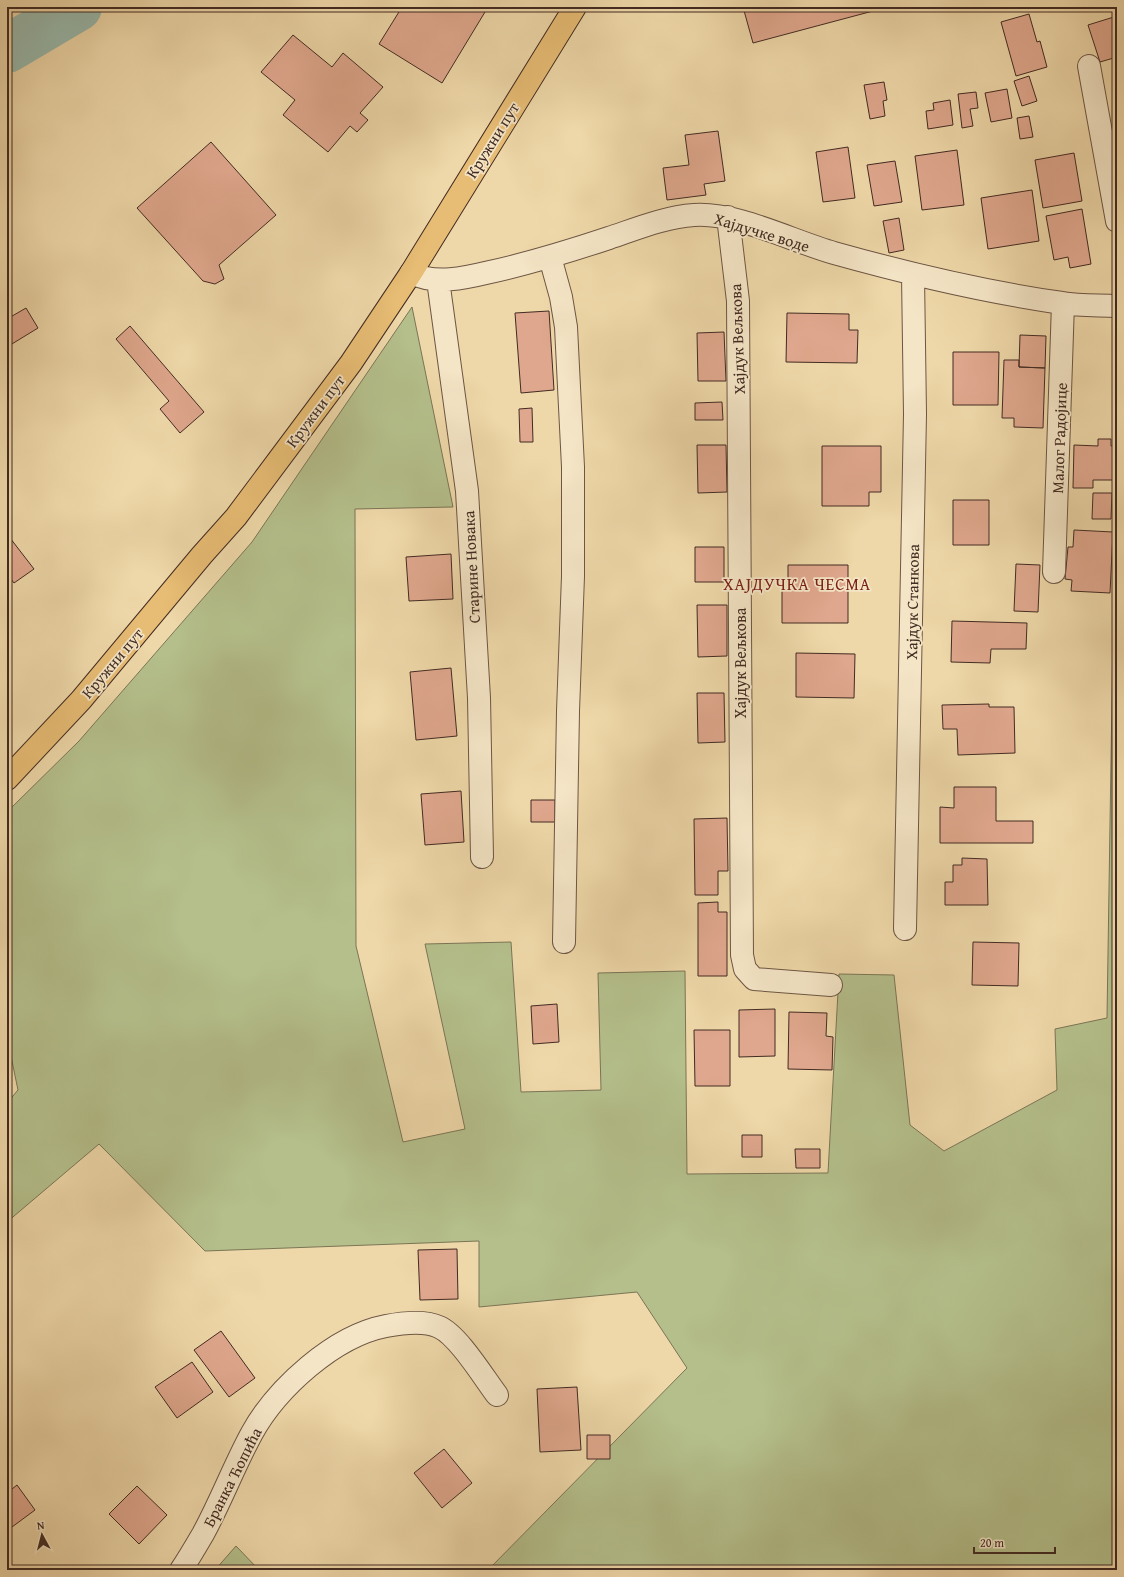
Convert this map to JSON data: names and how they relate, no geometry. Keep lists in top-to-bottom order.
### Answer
{
  "streets": {
    "main road": ["Кружни пут"],
    "street": [
      "Хајдучке воде",
      "Хајдук Вељкова",
      "Малог Радојице",
      "Старине Новака",
      "Хајдук Станкова",
      "Бранка Ћопића"
    ]
  },
  "crossings": [
    ["Кружни пут", "Хајдучке воде"],
    ["Хајдучке воде", "Хајдук Вељкова"],
    ["Хајдучке воде", "Малог Радојице"],
    ["Хајдучке воде", "Старине Новака"],
    ["Хајдучке воде", "Хајдук Станкова"]
  ],
  "districts": ["ХАЈДУЧКА ЧЕСМА"],
  "scale_bar": "20 m",
  "north": "top"
}
